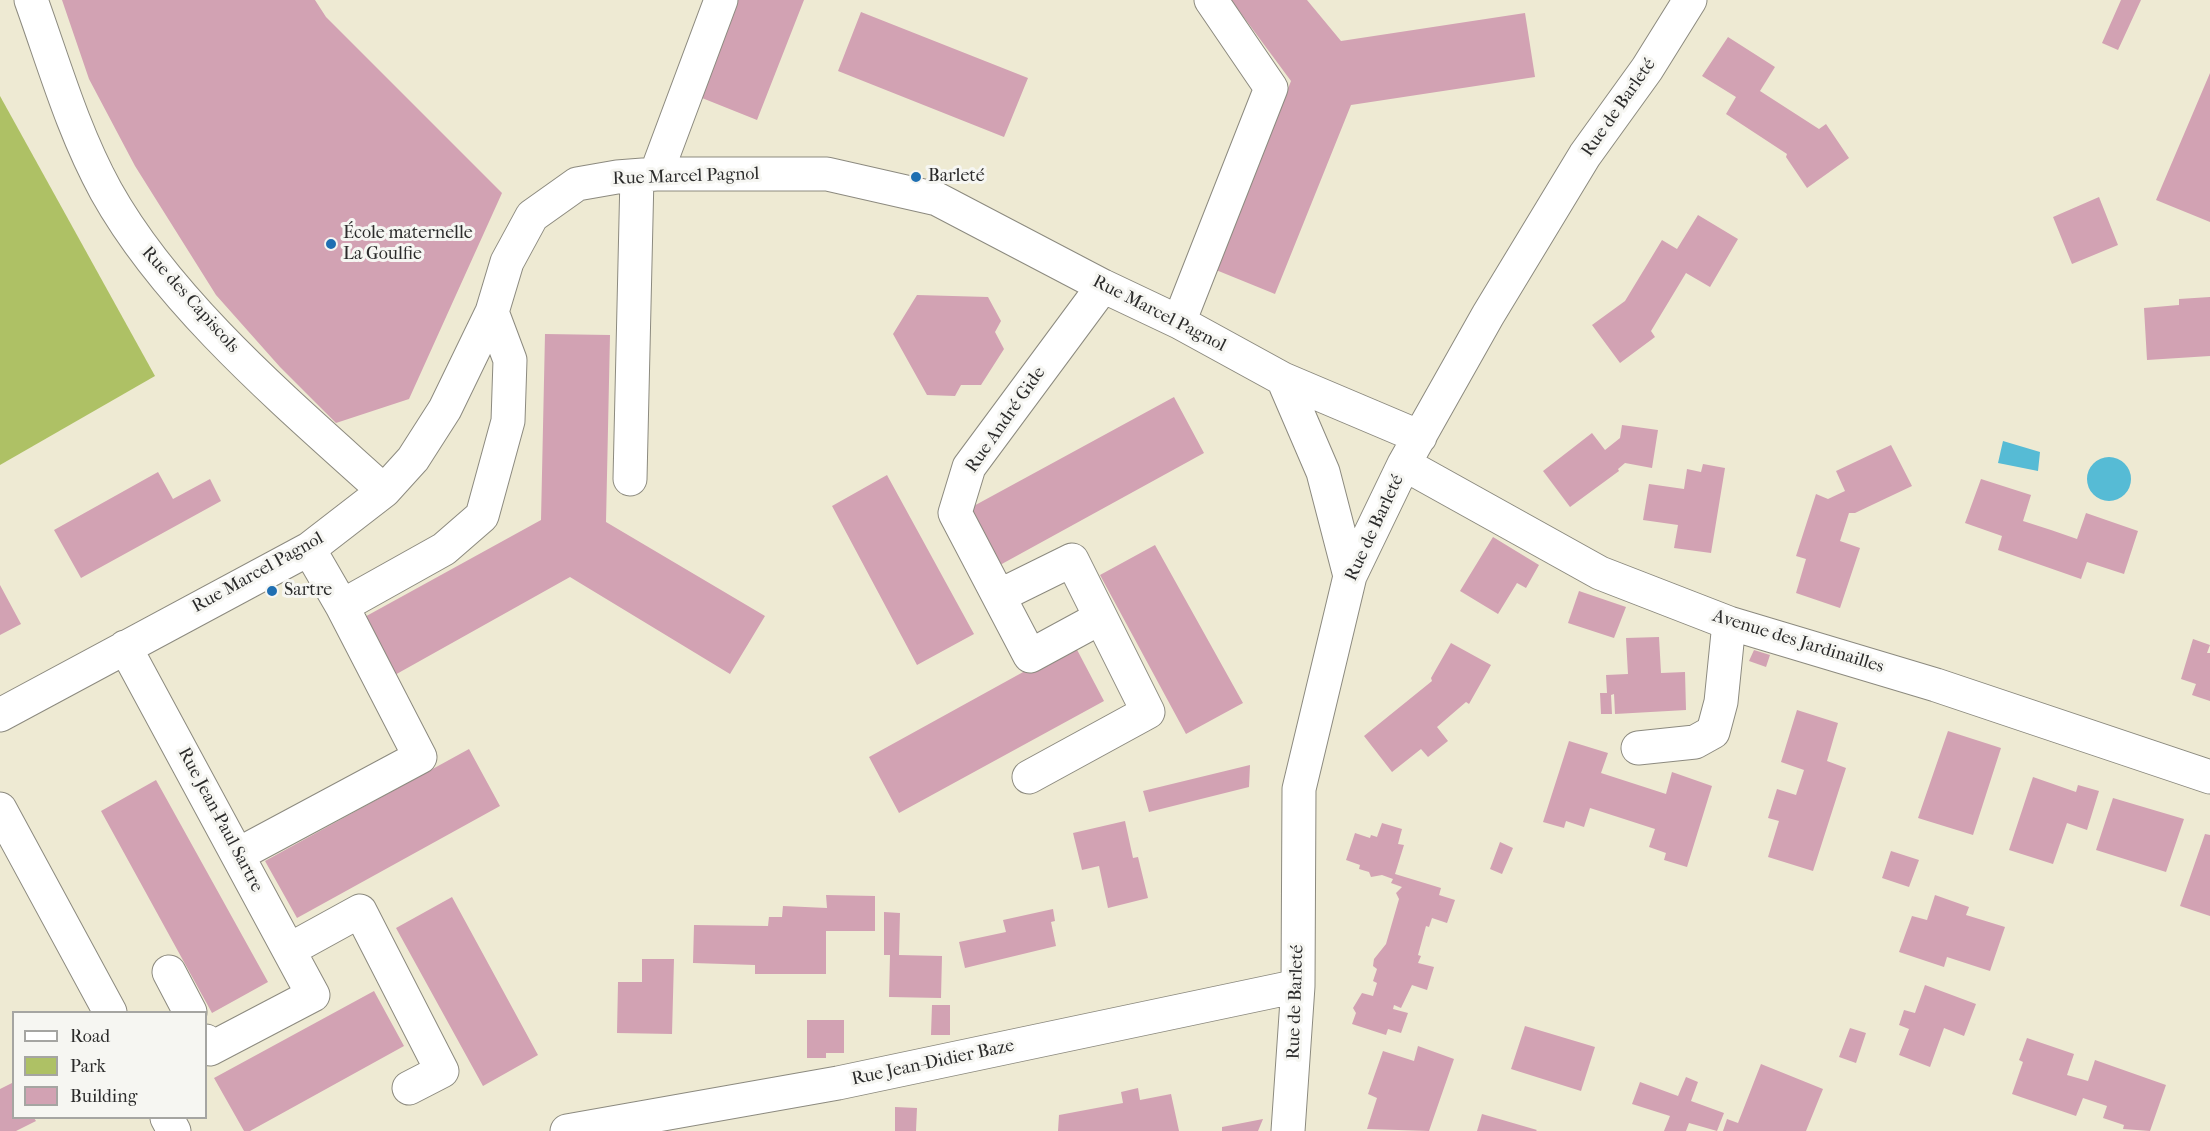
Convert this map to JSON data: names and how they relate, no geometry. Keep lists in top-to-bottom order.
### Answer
{
  "streets": {
    "street": [
      "Rue de Barleté",
      "Rue Marcel Pagnol",
      "Rue des Capiscols",
      "Rue André Gide",
      "Avenue des Jardinailles",
      "Rue Jean-Paul Sartre",
      "Rue Jean-Didier Baze"
    ]
  },
  "crossings": [
    ["Rue de Barleté", "Rue Marcel Pagnol"],
    ["Rue de Barleté", "Avenue des Jardinailles"],
    ["Rue de Barleté", "Rue Jean-Didier Baze"],
    ["Rue Marcel Pagnol", "Rue des Capiscols"],
    ["Rue Marcel Pagnol", "Rue André Gide"],
    ["Rue Marcel Pagnol", "Avenue des Jardinailles"],
    ["Rue Marcel Pagnol", "Rue Jean-Paul Sartre"]
  ],
  "places": ["Barleté", "École maternelle La Goulfie", "Sartre"],
  "legend": ["Road", "Park", "Building"]
}
